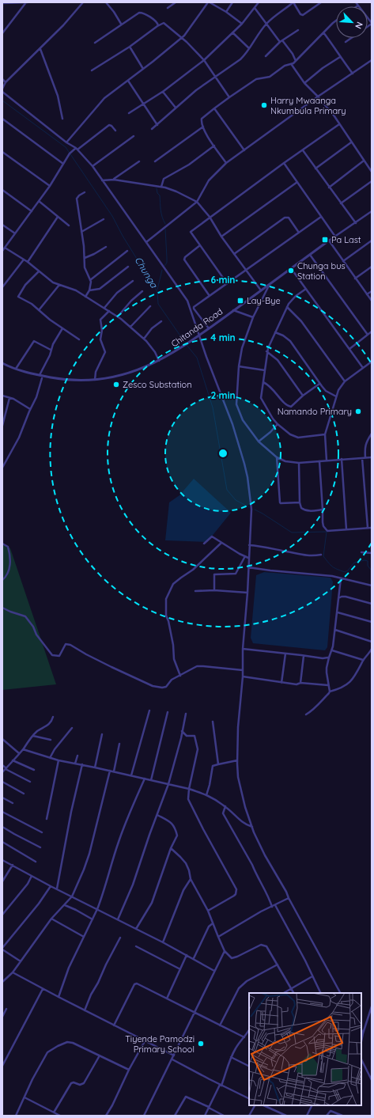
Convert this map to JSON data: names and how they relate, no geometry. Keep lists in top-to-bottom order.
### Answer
{
  "streets": {
    "street": ["Chitanda Road"]
  },
  "water": ["Chunga"],
  "places": {
    "other": [
      "Harry Mwaanga Nkumbula Primary",
      "Chunga bus Station",
      "Zesco Substation",
      "Namando Primary",
      "Tiyende Pamodzi Primary School"
    ],
    "transit": ["Pa Last", "Lay-Bye"]
  },
  "north": "bottom right",
  "rings": ["6 min", "4 min", "2 min"]
}
